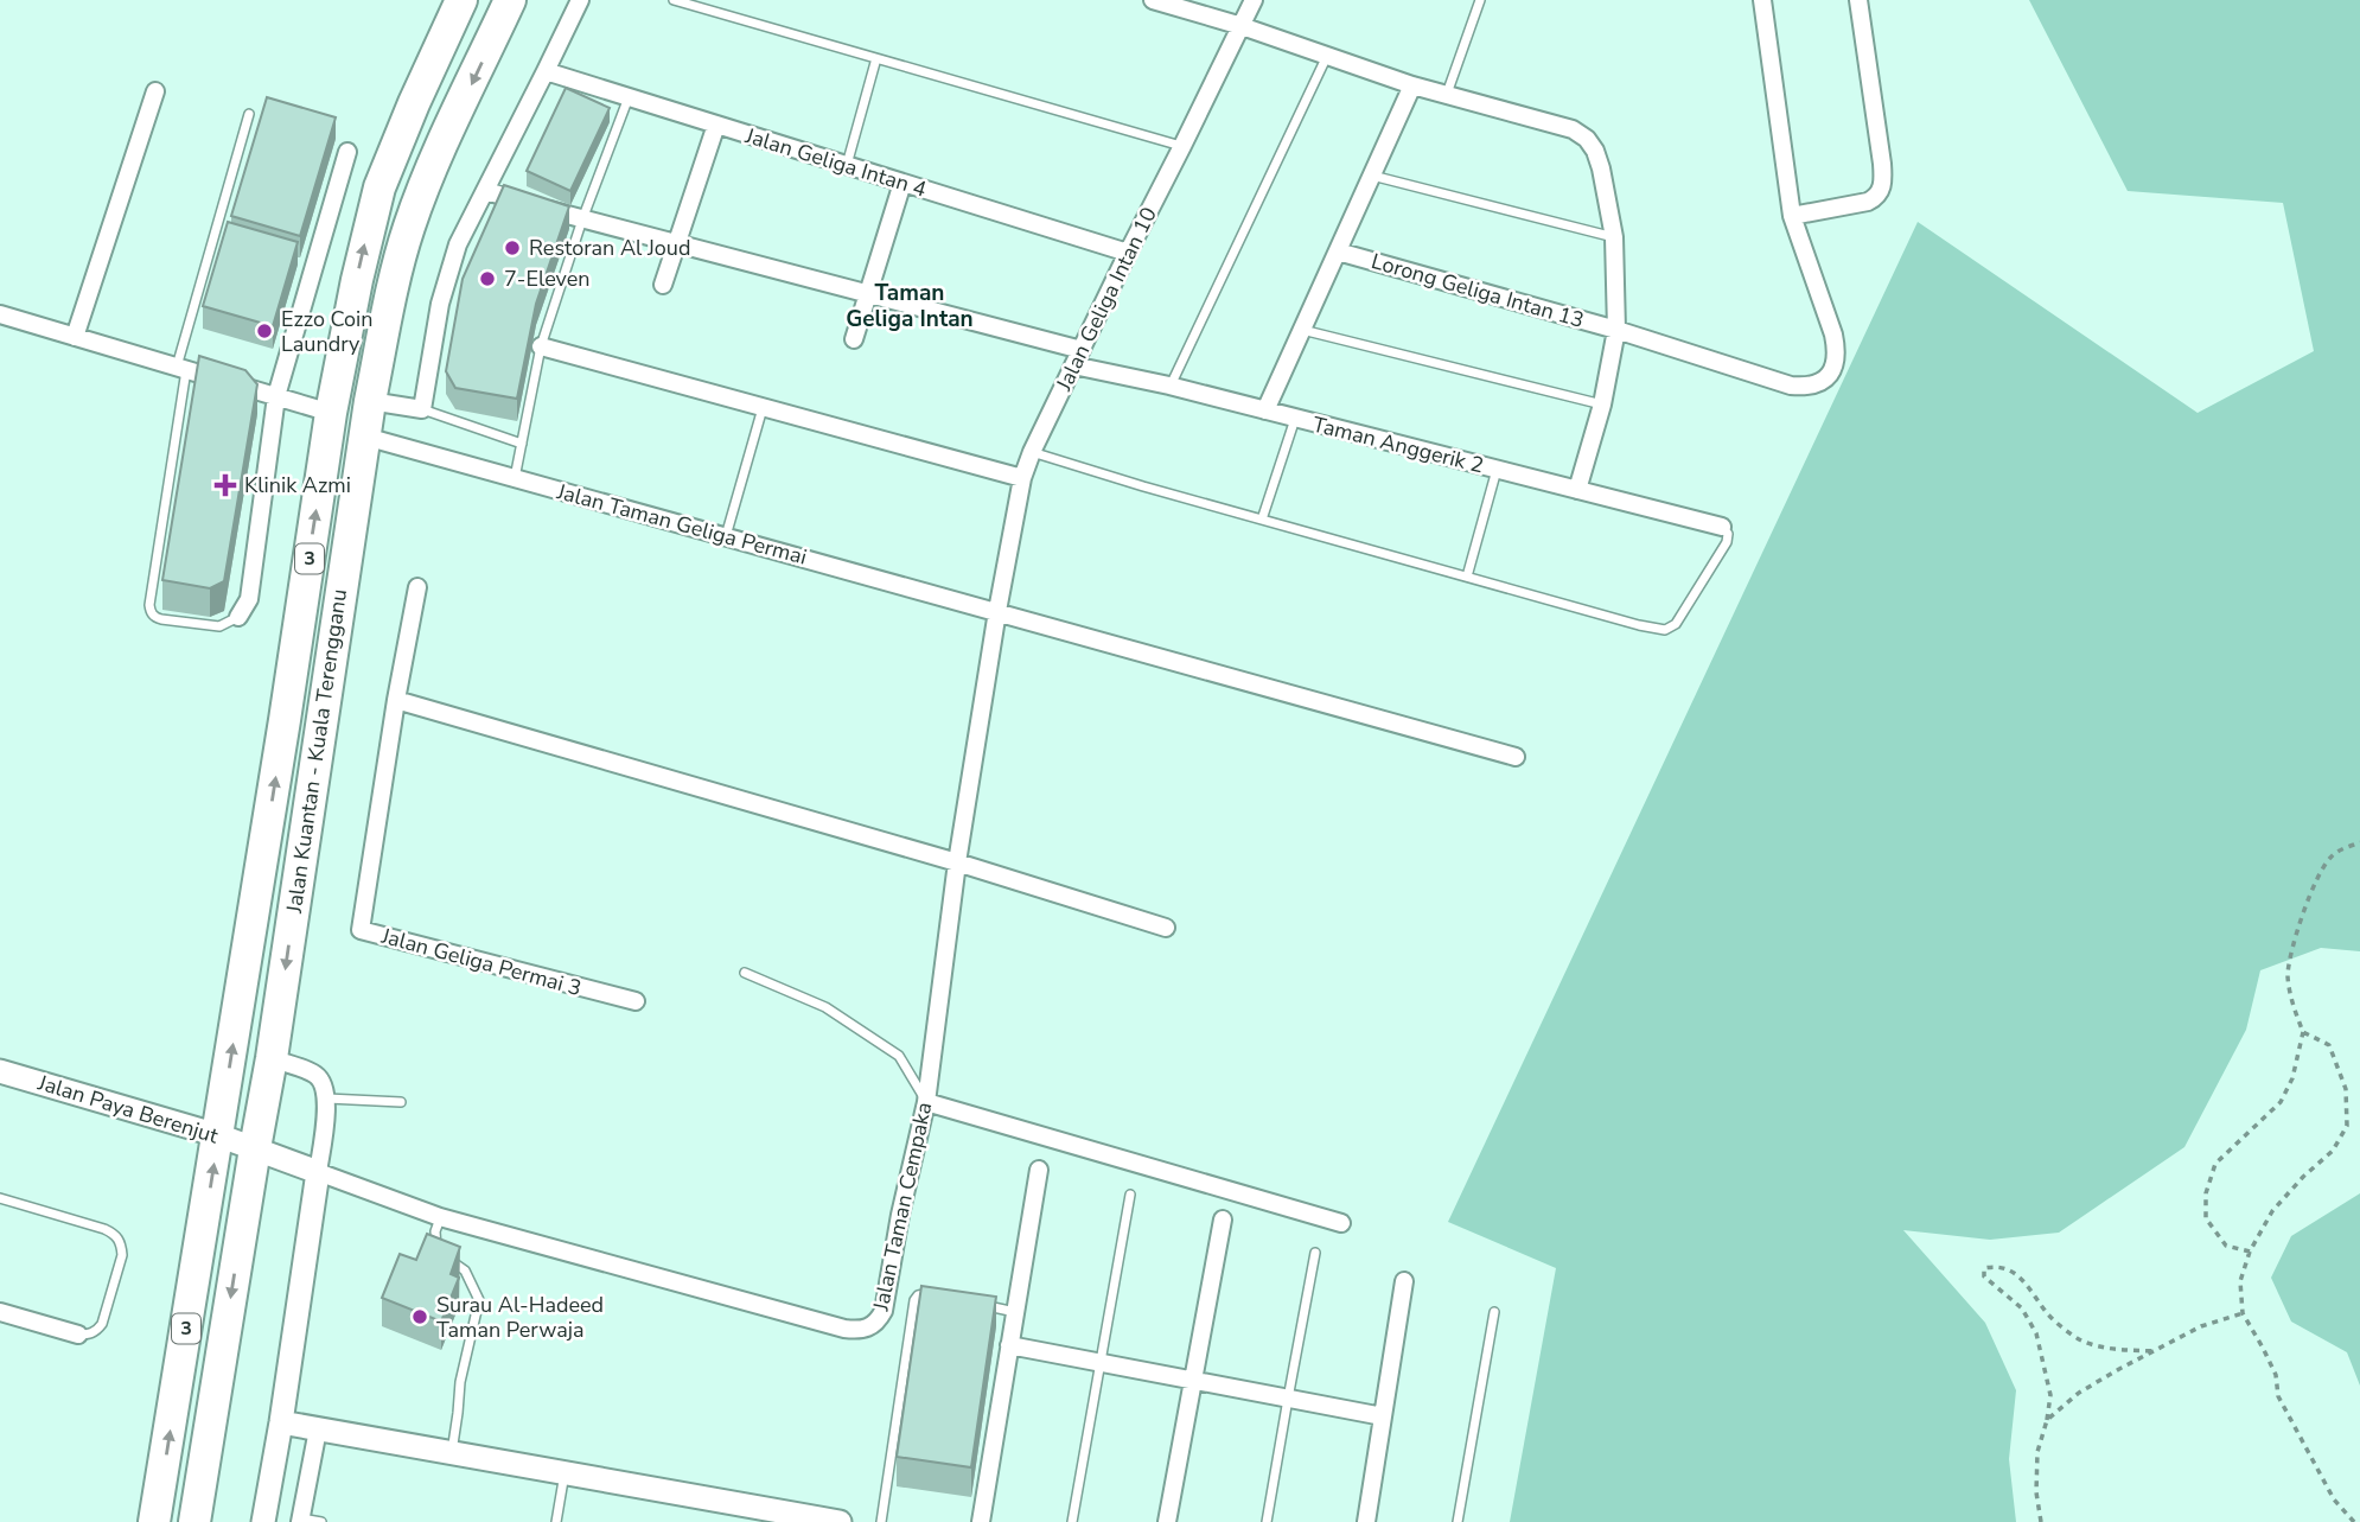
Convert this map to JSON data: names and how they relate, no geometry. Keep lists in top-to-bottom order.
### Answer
{
  "streets": {
    "highway": ["3", "Jalan Kuantan - Kuala Terengganu"],
    "street": [
      "Jalan Geliga Intan 4",
      "Lorong Geliga Intan 13",
      "Jalan Geliga Intan 10",
      "Taman Anggerik 2",
      "Jalan Taman Geliga Permai",
      "Jalan Geliga Permai 3",
      "Jalan Paya Berenjut",
      "Jalan Taman Cempaka"
    ]
  },
  "crossings": [
    ["Jalan Geliga Intan 4", "Jalan Geliga Intan 10"],
    ["Jalan Geliga Intan 10", "Taman Anggerik 2"],
    ["Jalan Geliga Intan 10", "Jalan Taman Geliga Permai"],
    ["Jalan Geliga Intan 10", "Jalan Taman Cempaka"],
    ["Jalan Taman Geliga Permai", "Jalan Kuantan - Kuala Terengganu"],
    ["Jalan Taman Geliga Permai", "Jalan Taman Cempaka"],
    ["Jalan Kuantan - Kuala Terengganu", "Jalan Paya Berenjut"],
    ["Jalan Paya Berenjut", "Jalan Taman Cempaka"]
  ],
  "districts": ["Taman Geliga Intan"],
  "places": {
    "other": [
      "Restoran Al Joud",
      "7-Eleven",
      "Ezzo Coin Laundry",
      "Surau Al-Hadeed Taman Perwaja"
    ],
    "health": ["Klinik Azmi"]
  }
}
